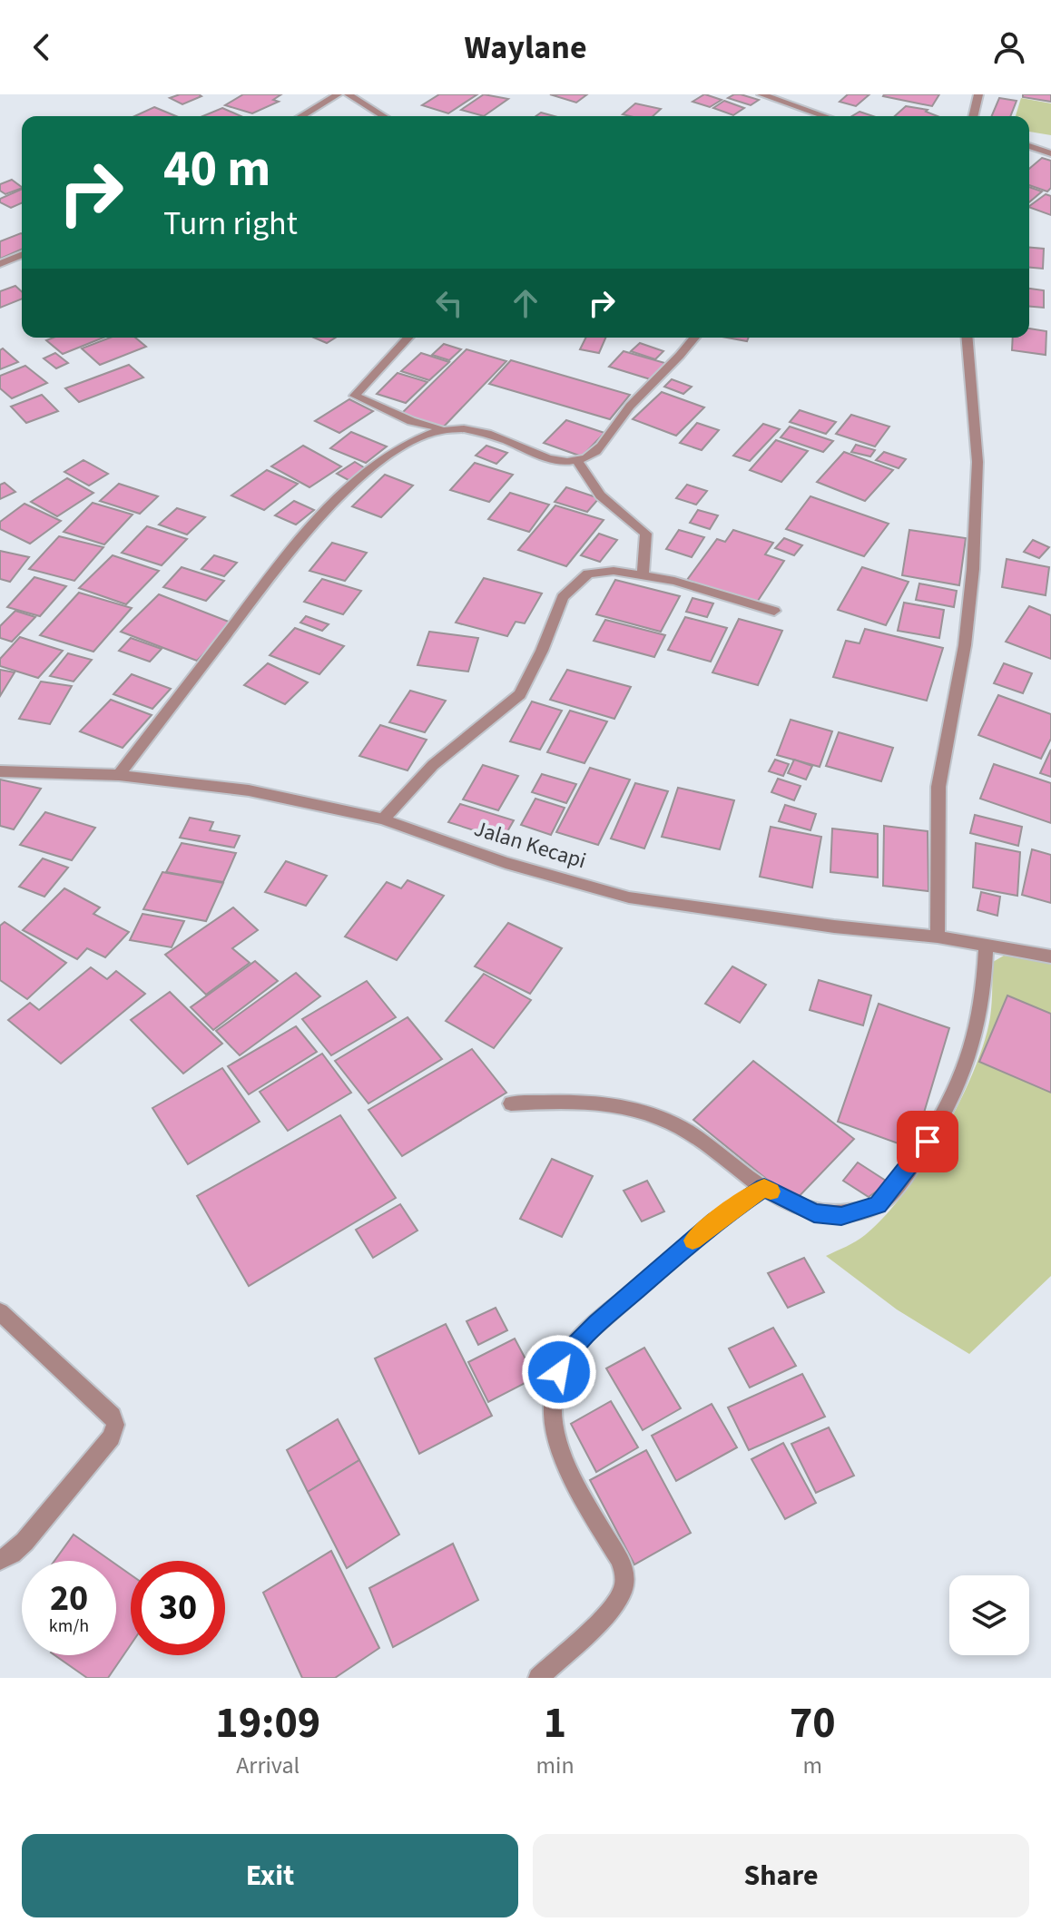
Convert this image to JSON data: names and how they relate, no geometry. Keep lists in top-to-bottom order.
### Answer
{
  "streets": {
    "street": ["Jalan Kecapi"]
  },
  "page": {
    "header": "Waylane",
    "turn": ["40 m", "Turn right"],
    "speed": "20 km/h",
    "limit": "30",
    "eta": [
      "19:09",
      "Arrival",
      "1",
      "min",
      "70",
      "m"
    ],
    "buttons": ["Exit", "Share"]
  }
}
